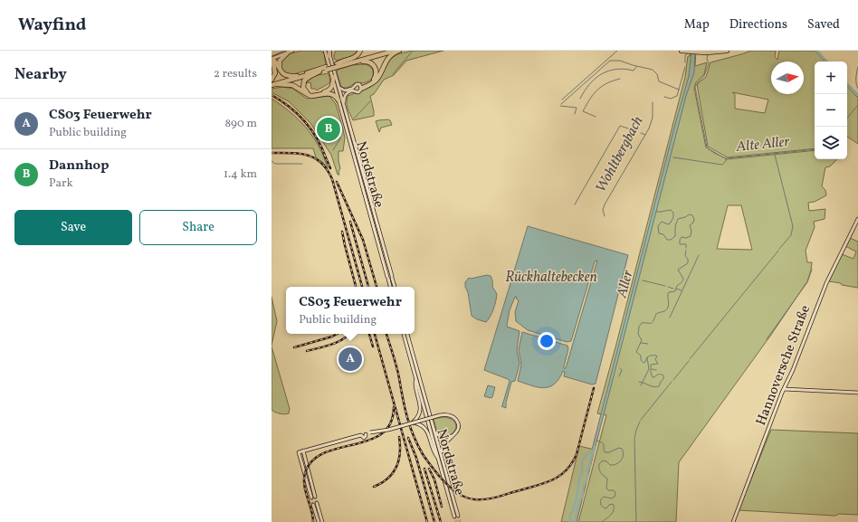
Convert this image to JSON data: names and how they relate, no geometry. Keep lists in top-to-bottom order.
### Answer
{
  "streets": {
    "street": ["Nordstraße", "Hannoversche Straße"]
  },
  "water": [
    "Alte Aller",
    "Wohltbergbach",
    "Rückhaltebecken",
    "Aller"
  ],
  "north": "right",
  "page": {
    "header": "Wayfind",
    "nav": ["Map", "Directions", "Saved"],
    "heading": ["Nearby", "2 results"],
    "map_buttons": ["+", "−"],
    "list": [
      {
        "mark": "A",
        "name": "CS03 Feuerwehr",
        "note": "Public building",
        "value": "890 m"
      },
      {
        "mark": "B",
        "name": "Dannhop",
        "note": "Park",
        "value": "1.4 km"
      }
    ],
    "pins": ["B", "A"],
    "buttons": ["Save", "Share"],
    "popup": ["CS03 Feuerwehr", "Public building"]
  }
}
